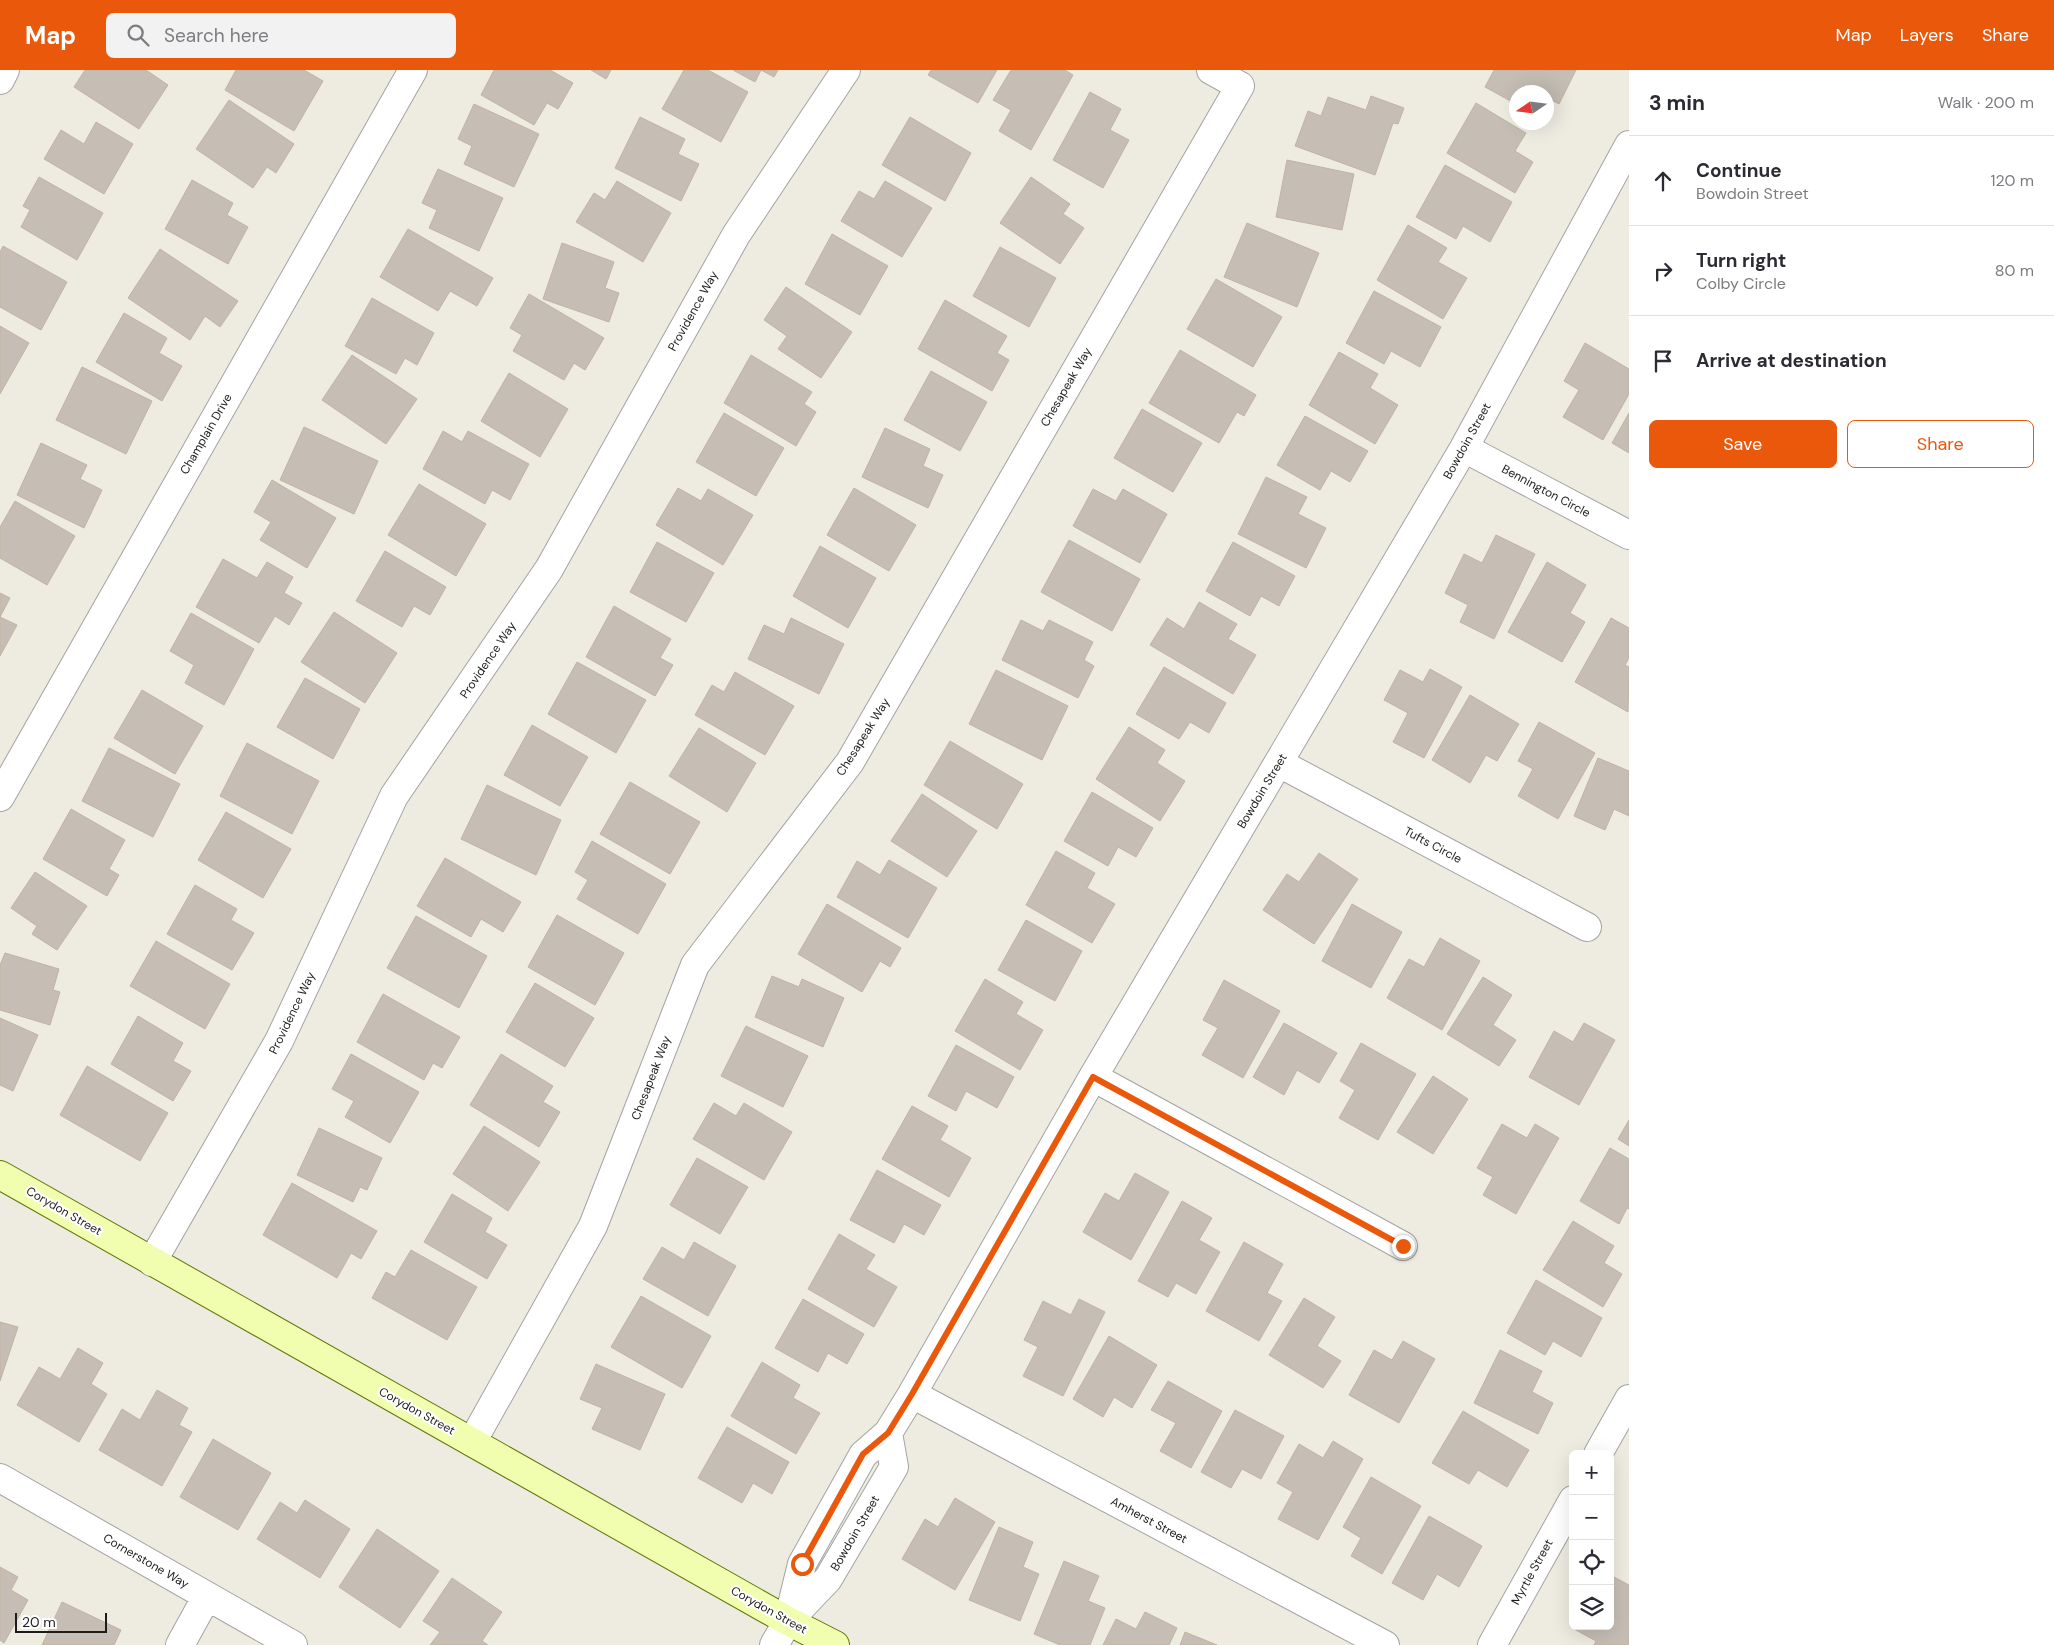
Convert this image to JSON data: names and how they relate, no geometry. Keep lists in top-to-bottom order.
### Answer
{
  "streets": {
    "main road": ["Corydon Street"],
    "street": [
      "Providence Way",
      "Chesapeak Way",
      "Champlain Drive",
      "Bowdoin Street",
      "Bennington Circle",
      "Tufts Circle",
      "Amherst Street",
      "Cornerstone Way",
      "Myrtle Street"
    ]
  },
  "crossings": [
    ["Providence Way", "Corydon Street"],
    ["Chesapeak Way", "Corydon Street"],
    ["Bowdoin Street", "Bennington Circle"],
    ["Bowdoin Street", "Tufts Circle"],
    ["Bowdoin Street", "Corydon Street"],
    ["Bowdoin Street", "Amherst Street"]
  ],
  "scale_bar": "20 m",
  "north": "left",
  "page": {
    "header": "Map",
    "search": "Search here",
    "nav": ["Map", "Layers", "Share"],
    "heading": ["3 min", "Walk · 200 m"],
    "list": [
      ["Continue", "Bowdoin Street", "120 m"],
      ["Turn right", "Colby Circle", "80 m"],
      "Arrive at destination"
    ],
    "buttons": ["Save", "Share"],
    "map_buttons": ["+", "−"],
    "scale": "20 m"
  }
}
